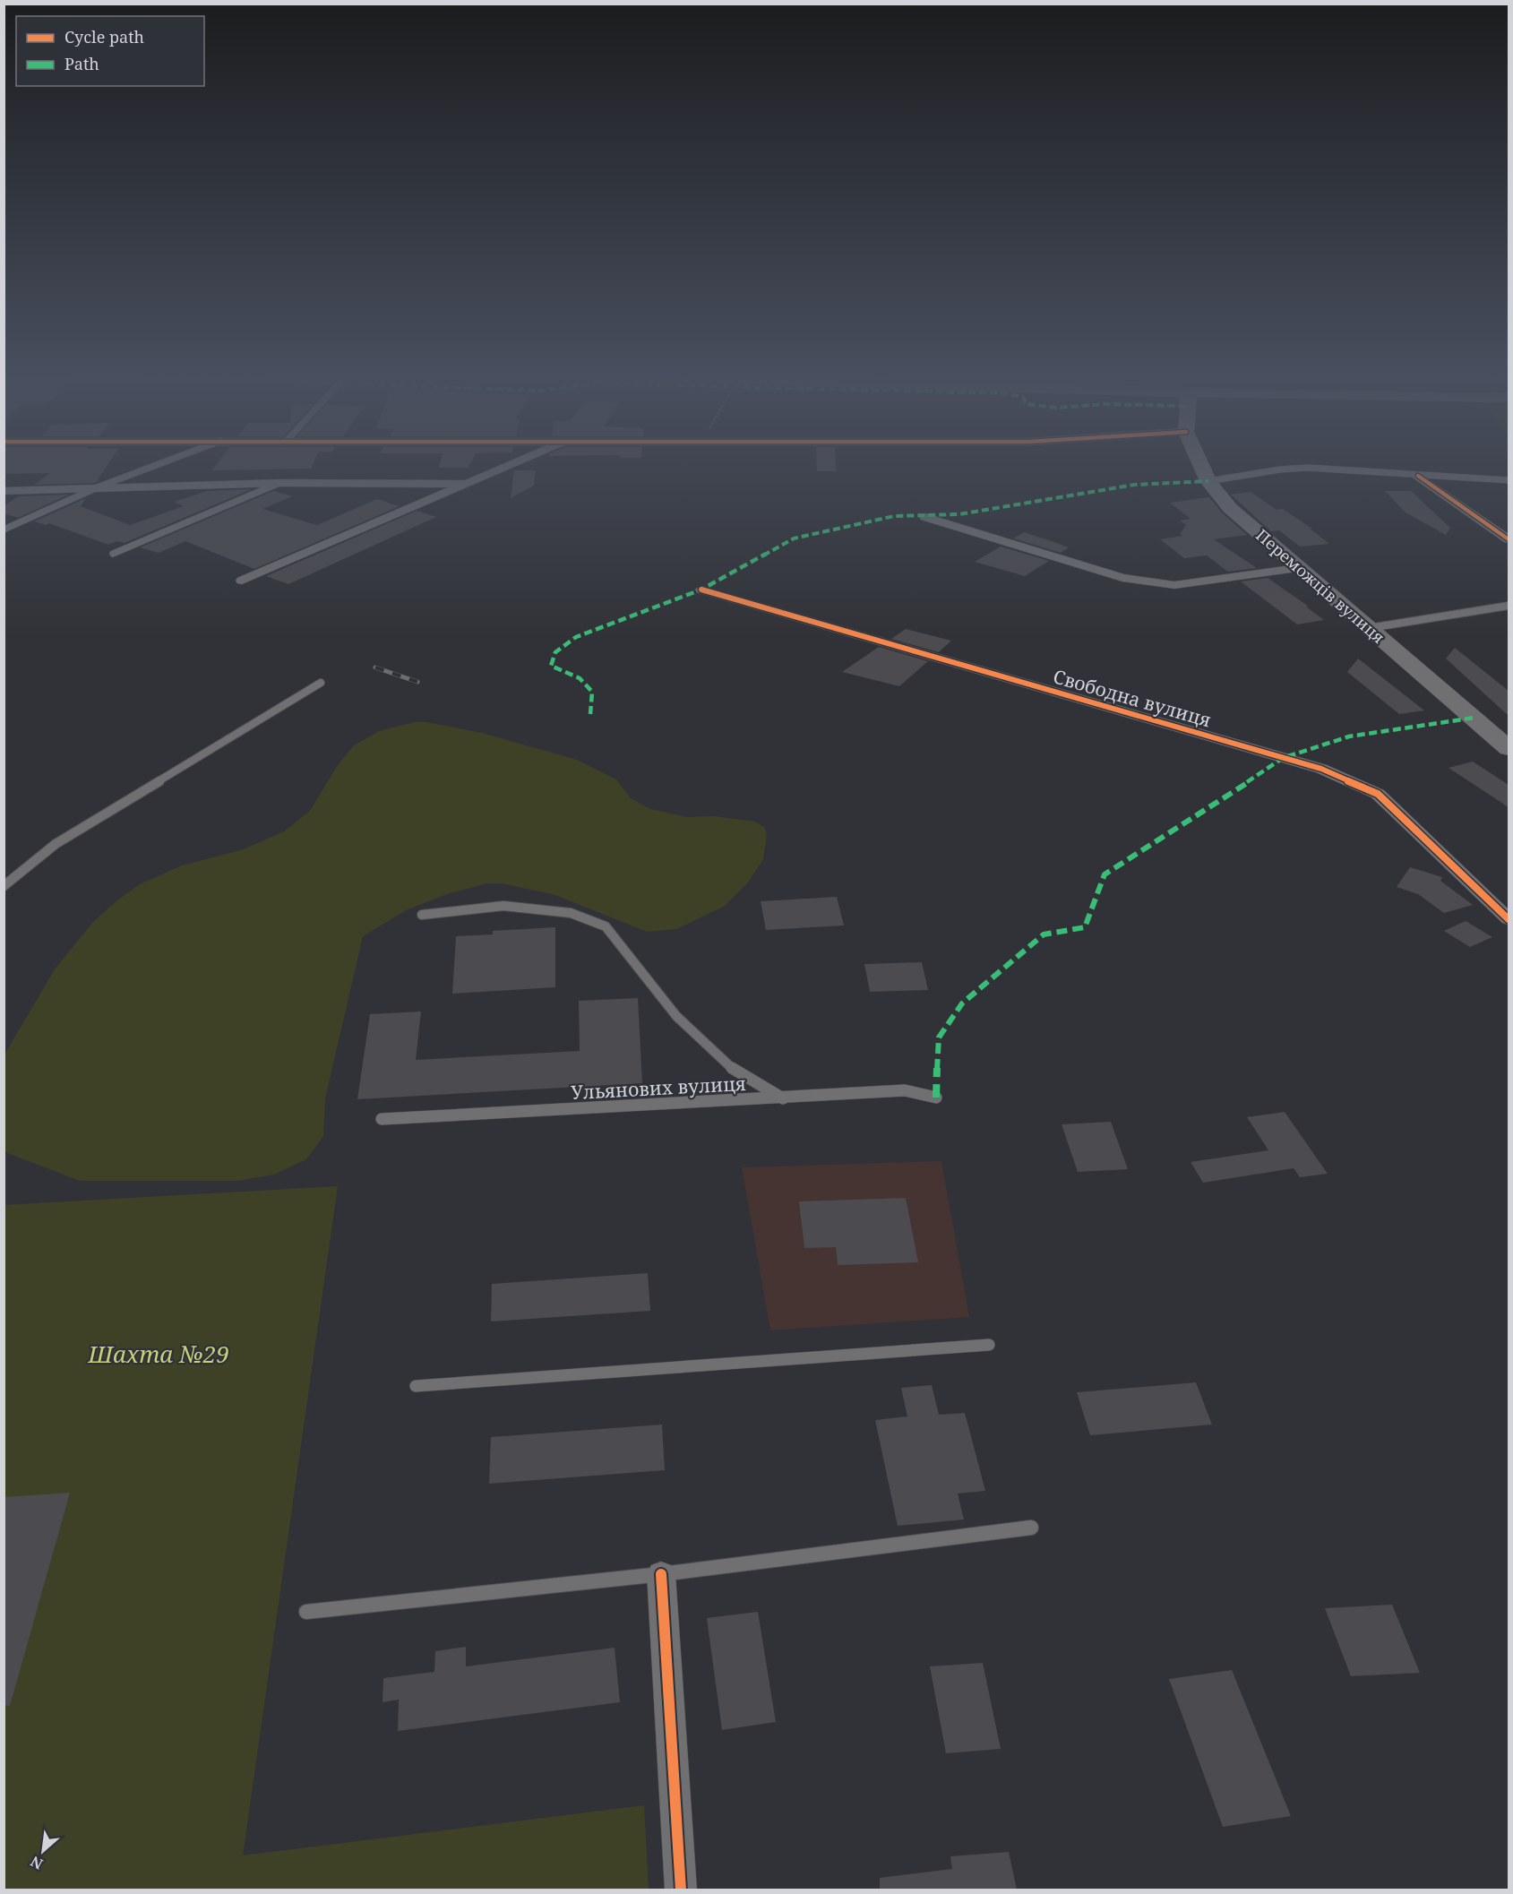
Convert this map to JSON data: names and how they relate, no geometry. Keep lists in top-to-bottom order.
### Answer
{
  "streets": {
    "main road": ["Переможців вулиця"],
    "street": ["Свободна вулиця"],
    "lane": ["Ульянових вулиця"]
  },
  "parks": ["Шахта №29"],
  "legend": ["Cycle path", "Path"],
  "north": "bottom left"
}
